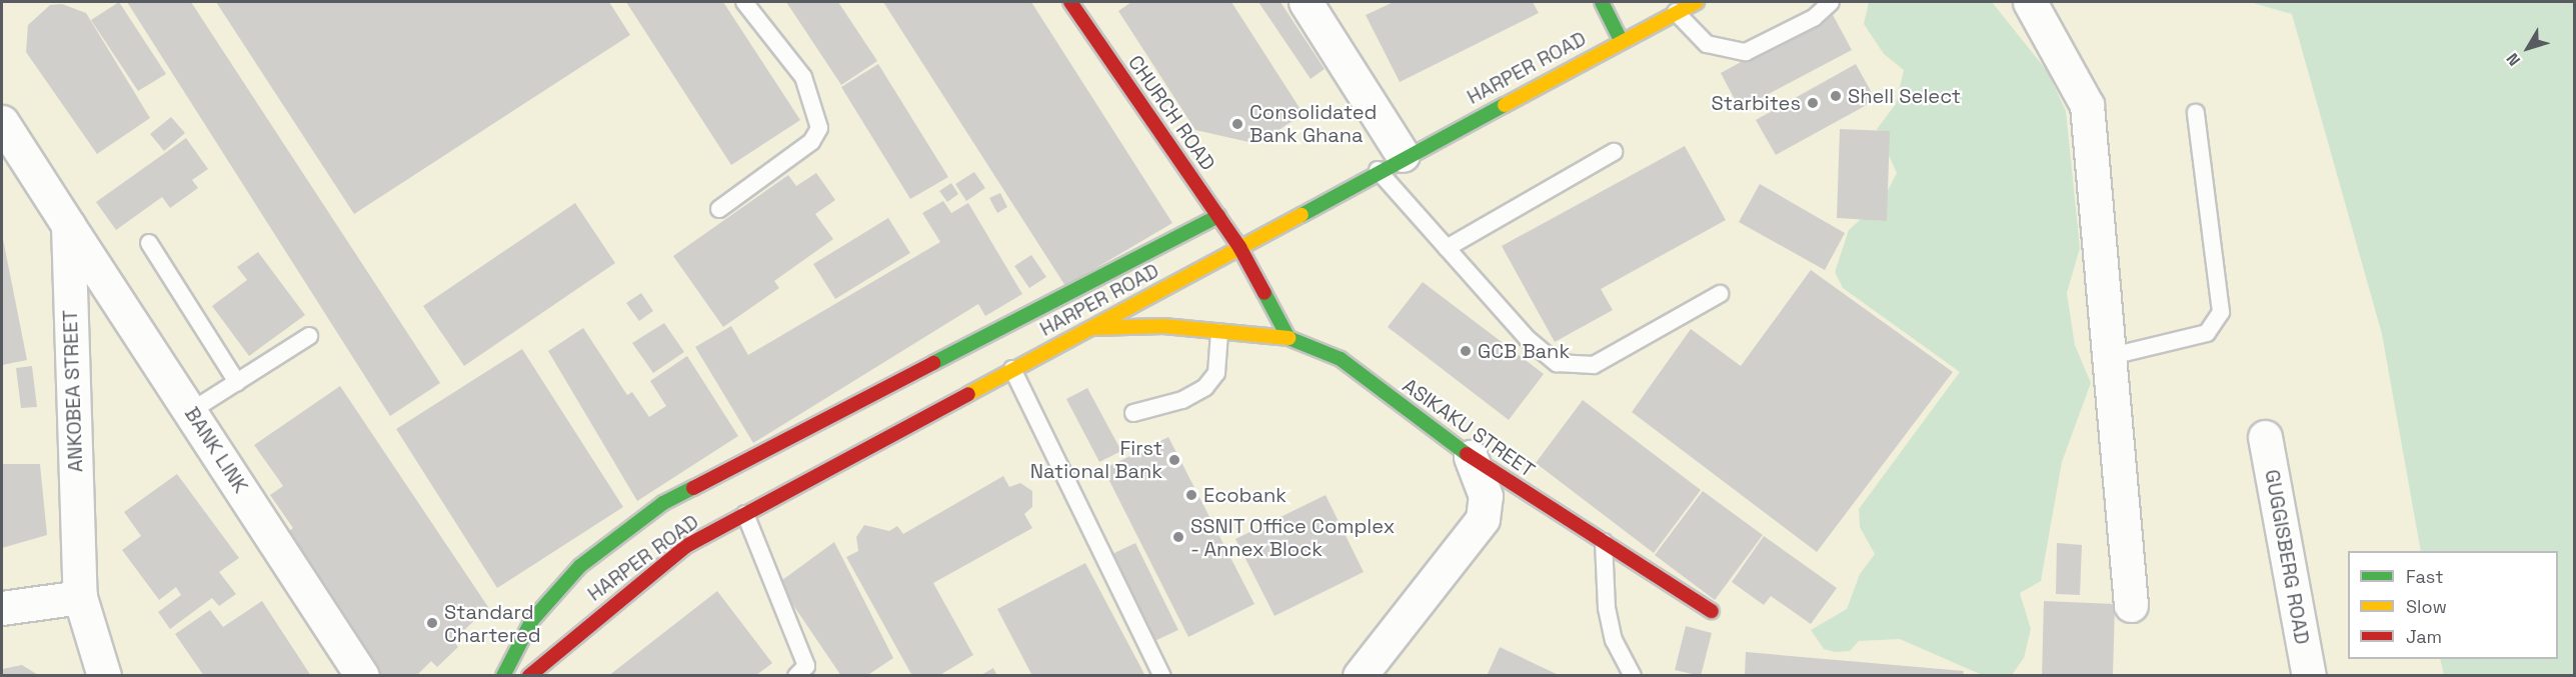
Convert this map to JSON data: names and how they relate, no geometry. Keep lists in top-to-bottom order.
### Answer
{
  "streets": {
    "street": [
      "HARPER ROAD",
      "CHURCH ROAD",
      "ANKOBEA STREET",
      "ASIKAKU STREET",
      "BANK LINK",
      "GUGGISBERG ROAD"
    ]
  },
  "crossings": [
    ["HARPER ROAD", "CHURCH ROAD"],
    ["HARPER ROAD", "ASIKAKU STREET"],
    ["ANKOBEA STREET", "BANK LINK"]
  ],
  "places": [
    "Shell Select",
    "Starbites",
    "Consolidated Bank Ghana",
    "GCB Bank",
    "First National Bank",
    "Ecobank",
    "SSNIT Office Complex - Annex Block",
    "Standard Chartered"
  ],
  "legend": ["Fast", "Slow", "Jam"],
  "north": "bottom left"
}
